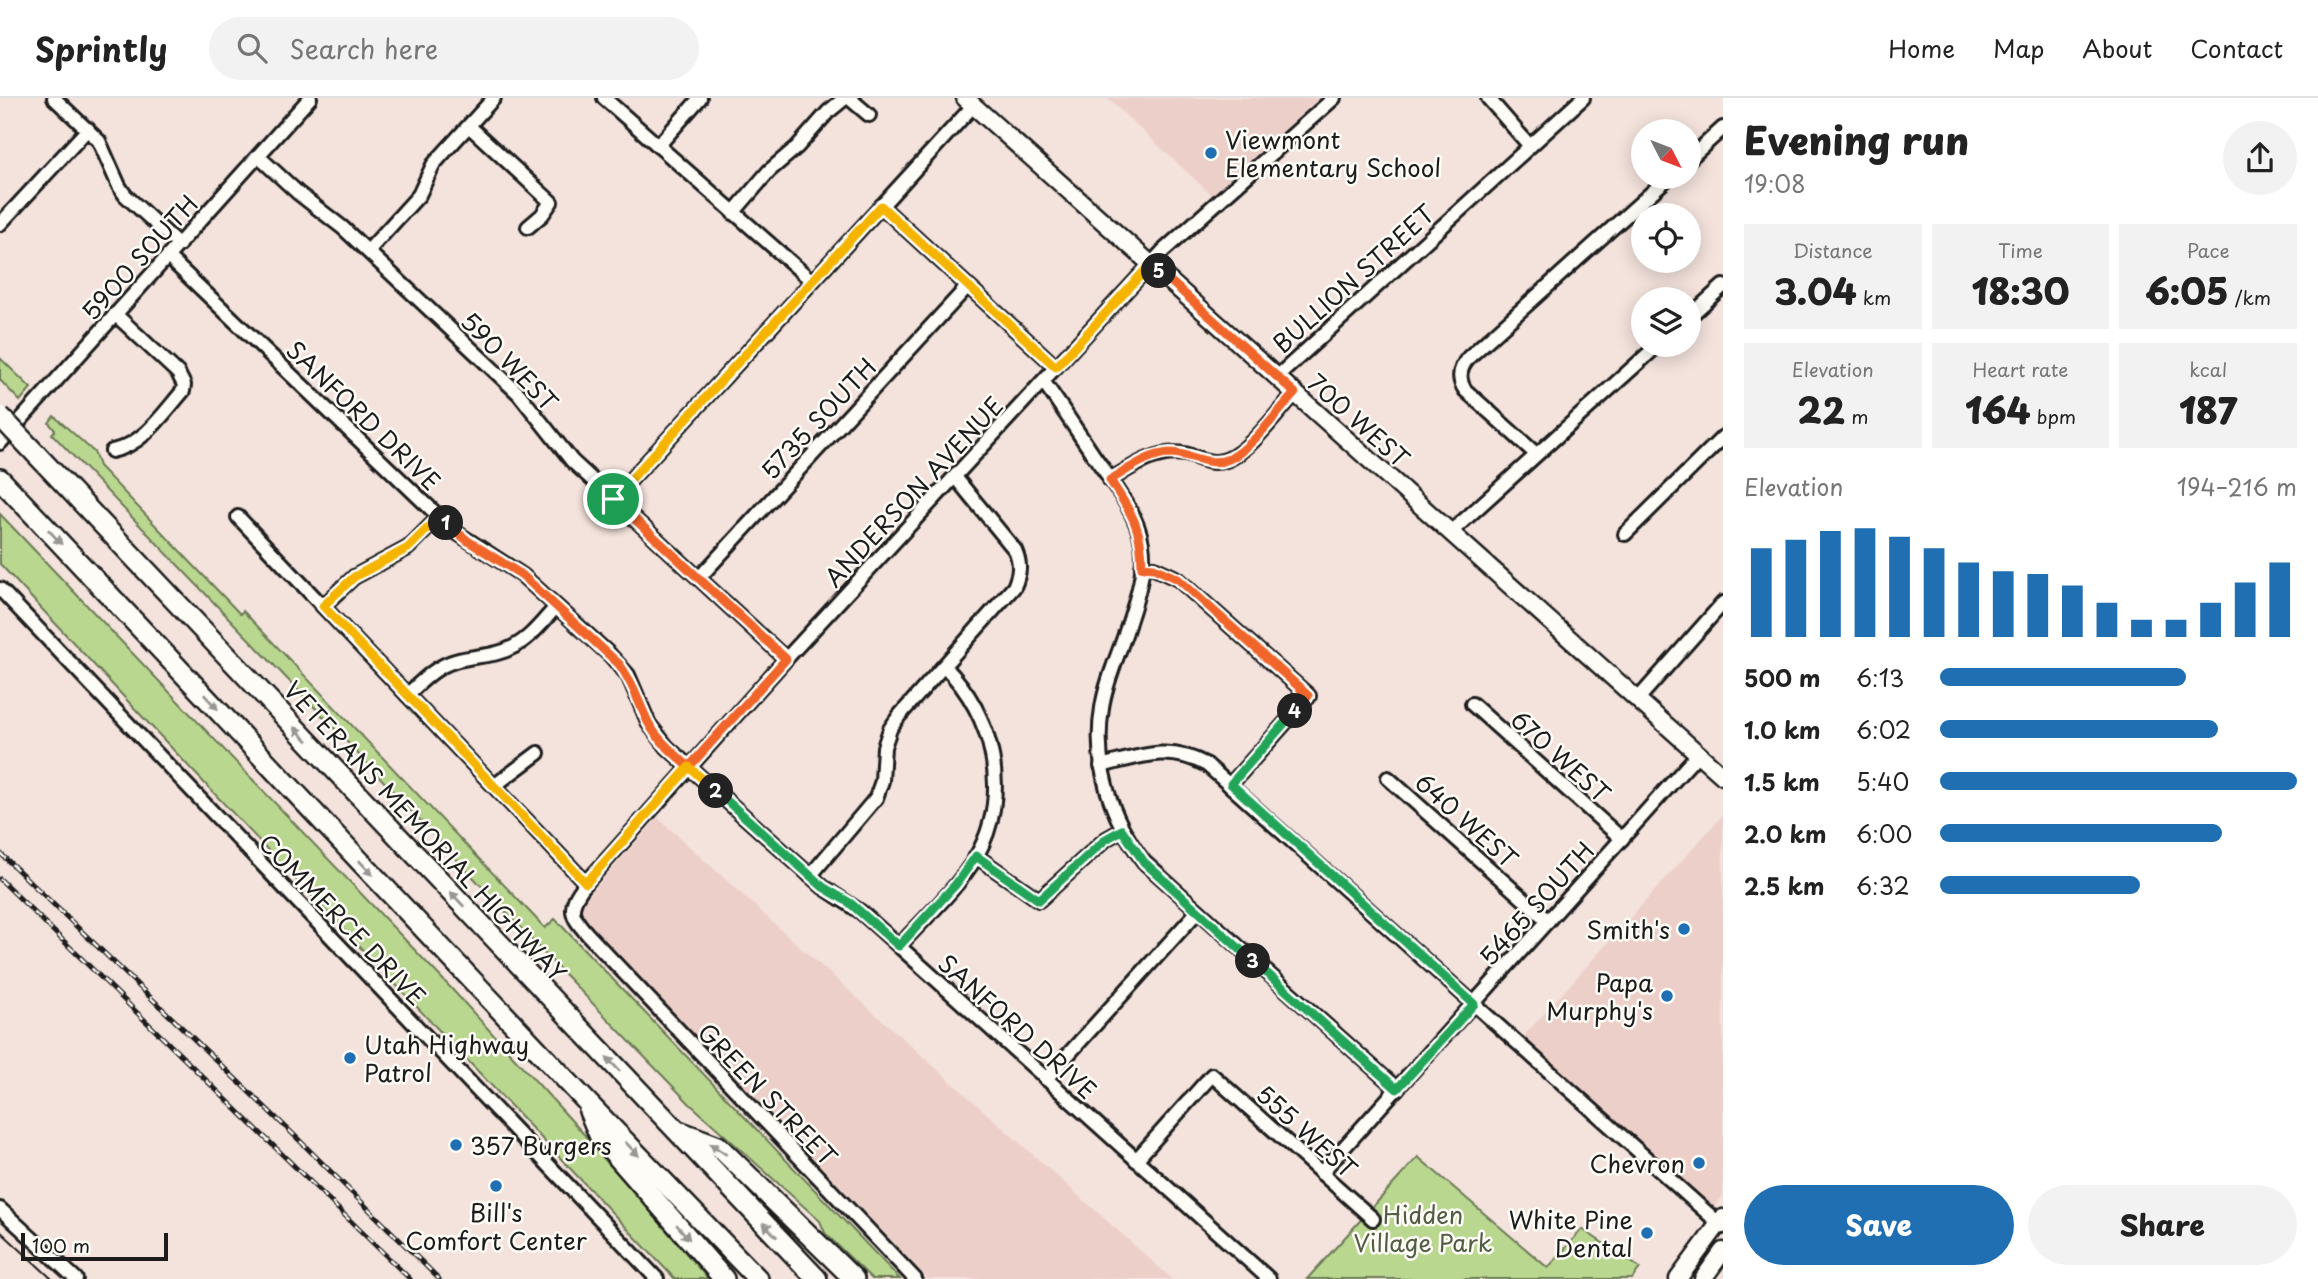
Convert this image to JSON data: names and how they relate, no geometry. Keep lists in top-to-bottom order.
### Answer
{
  "streets": {
    "highway": ["VETERANS MEMORIAL HIGHWAY"],
    "main road": ["700 WEST"],
    "street": [
      "5900 SOUTH",
      "BULLION STREET",
      "590 WEST",
      "SANFORD DRIVE",
      "5735 SOUTH",
      "ANDERSON AVENUE",
      "670 WEST",
      "640 WEST",
      "5465 SOUTH",
      "COMMERCE DRIVE",
      "GREEN STREET",
      "555 WEST"
    ]
  },
  "crossings": [
    ["5900 SOUTH", "590 WEST"],
    ["5900 SOUTH", "SANFORD DRIVE"],
    ["BULLION STREET", "700 WEST"],
    ["590 WEST", "5735 SOUTH"],
    ["590 WEST", "ANDERSON AVENUE"],
    ["SANFORD DRIVE", "ANDERSON AVENUE"],
    ["SANFORD DRIVE", "555 WEST"],
    ["700 WEST", "ANDERSON AVENUE"],
    ["700 WEST", "5465 SOUTH"],
    ["ANDERSON AVENUE", "GREEN STREET"],
    ["670 WEST", "5465 SOUTH"],
    ["640 WEST", "5465 SOUTH"],
    ["5465 SOUTH", "555 WEST"]
  ],
  "parks": ["Hidden Village Park"],
  "places": [
    "Viewmont Elementary School",
    "Smith's",
    "Papa Murphy's",
    "Utah Highway Patrol",
    "357 Burgers",
    "Chevron",
    "Bill's Comfort Center",
    "White Pine Dental"
  ],
  "scale_bar": "100 m",
  "north": "bottom right",
  "page": {
    "header": "Sprintly",
    "search": "Search here",
    "nav": [
      "Home",
      "Map",
      "About",
      "Contact"
    ],
    "heading": ["Evening run", "19:08"],
    "stats": [
      ["Distance", "3.04 km"],
      ["Time", "18:30"],
      ["Pace", "6:05 /km"],
      ["Elevation", "22 m"],
      ["Heart rate", "164 bpm"],
      ["kcal", "187"]
    ],
    "pins": [
      "5",
      "1",
      "4",
      "2",
      "3"
    ],
    "chart": ["Elevation", "194–216 m"],
    "list": [
      {
        "name": "500 m",
        "note": "6:13"
      },
      {
        "name": "1.0 km",
        "note": "6:02"
      },
      {
        "name": "1.5 km",
        "note": "5:40"
      },
      {
        "name": "2.0 km",
        "note": "6:00"
      },
      {
        "name": "2.5 km",
        "note": "6:32"
      }
    ],
    "buttons": ["Save", "Share"],
    "scale": "100 m"
  }
}
